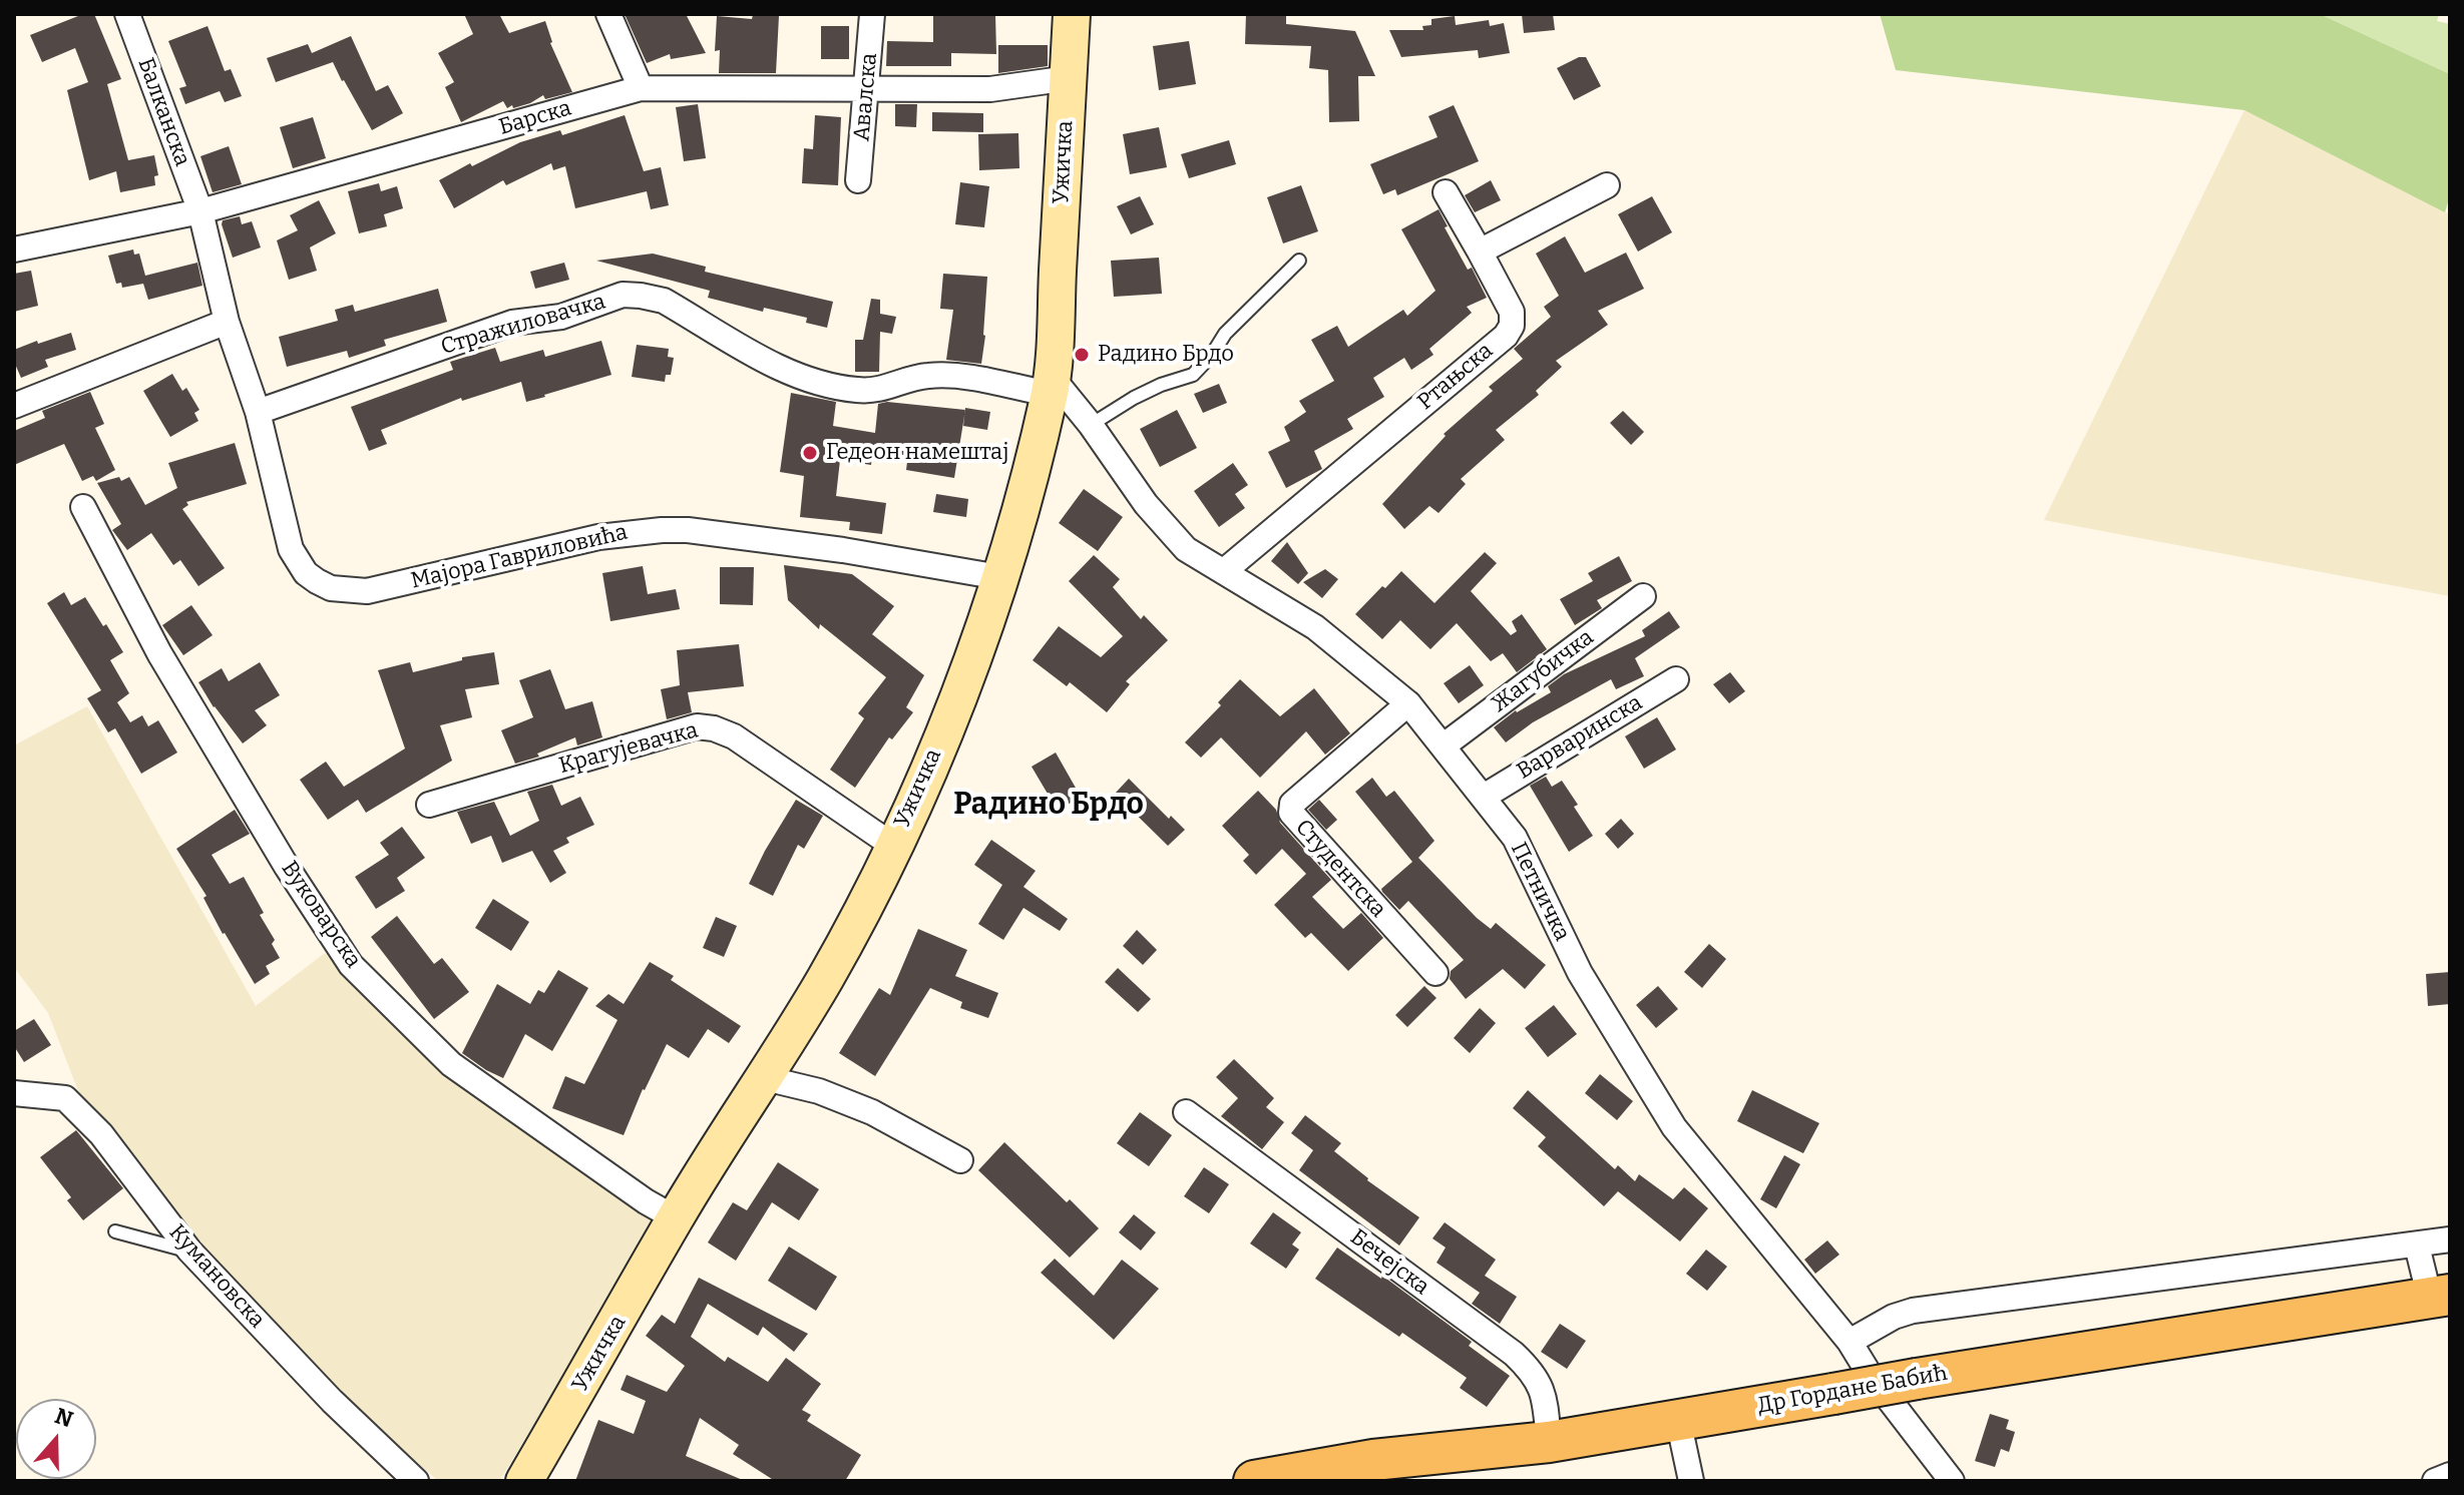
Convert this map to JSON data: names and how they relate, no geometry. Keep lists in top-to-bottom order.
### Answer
{
  "streets": {
    "main road": ["Ужичка", "Др Гордане Бабић"],
    "street": [
      "Авалска",
      "Балканска",
      "Барска",
      "Стражиловачка",
      "Ртањска",
      "Мајора Гавриловића",
      "Жагубичка",
      "Варваринска",
      "Крагујевачка",
      "Студентска",
      "Петничка",
      "Вуковарска",
      "Бечејска",
      "Кумановска"
    ]
  },
  "crossings": [
    ["Авалска", "Барска"],
    ["Балканска", "Барска"],
    ["Барска", "Ужичка"],
    ["Ужичка", "Стражиловачка"],
    ["Ужичка", "Мајора Гавриловића"],
    ["Ужичка", "Крагујевачка"],
    ["Ужичка", "Петничка"],
    ["Ужичка", "Вуковарска"],
    ["Стражиловачка", "Мајора Гавриловића"],
    ["Стражиловачка", "Петничка"],
    ["Ртањска", "Петничка"],
    ["Жагубичка", "Петничка"],
    ["Варваринска", "Петничка"],
    ["Студентска", "Петничка"],
    ["Бечејска", "Др Гордане Бабић"]
  ],
  "districts": ["Радино Брдо"],
  "places": ["Радино Брдо", "Гедеон намештај"],
  "north": "top"
}
